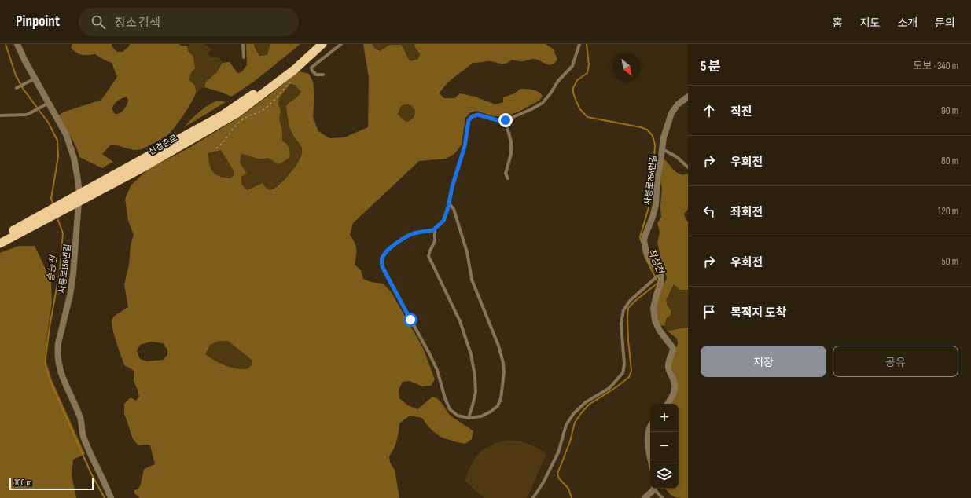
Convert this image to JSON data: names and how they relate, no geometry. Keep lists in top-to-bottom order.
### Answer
{
  "streets": {
    "highway": ["신경춘로"],
    "street": ["사릉로264번길", "사릉로156번길"]
  },
  "water": ["적성천", "송능천"],
  "scale_bar": "100 m",
  "north": "bottom right",
  "page": {
    "header": "Pinpoint",
    "search": "장소 검색",
    "nav": [
      "홈",
      "지도",
      "소개",
      "문의"
    ],
    "heading": ["5 분", "도보 · 340 m"],
    "list": [
      ["직진", "90 m"],
      ["우회전", "80 m"],
      ["좌회전", "120 m"],
      ["우회전", "50 m"],
      "목적지 도착"
    ],
    "buttons": ["저장", "공유"],
    "map_buttons": ["+", "−"],
    "scale": "100 m"
  }
}
